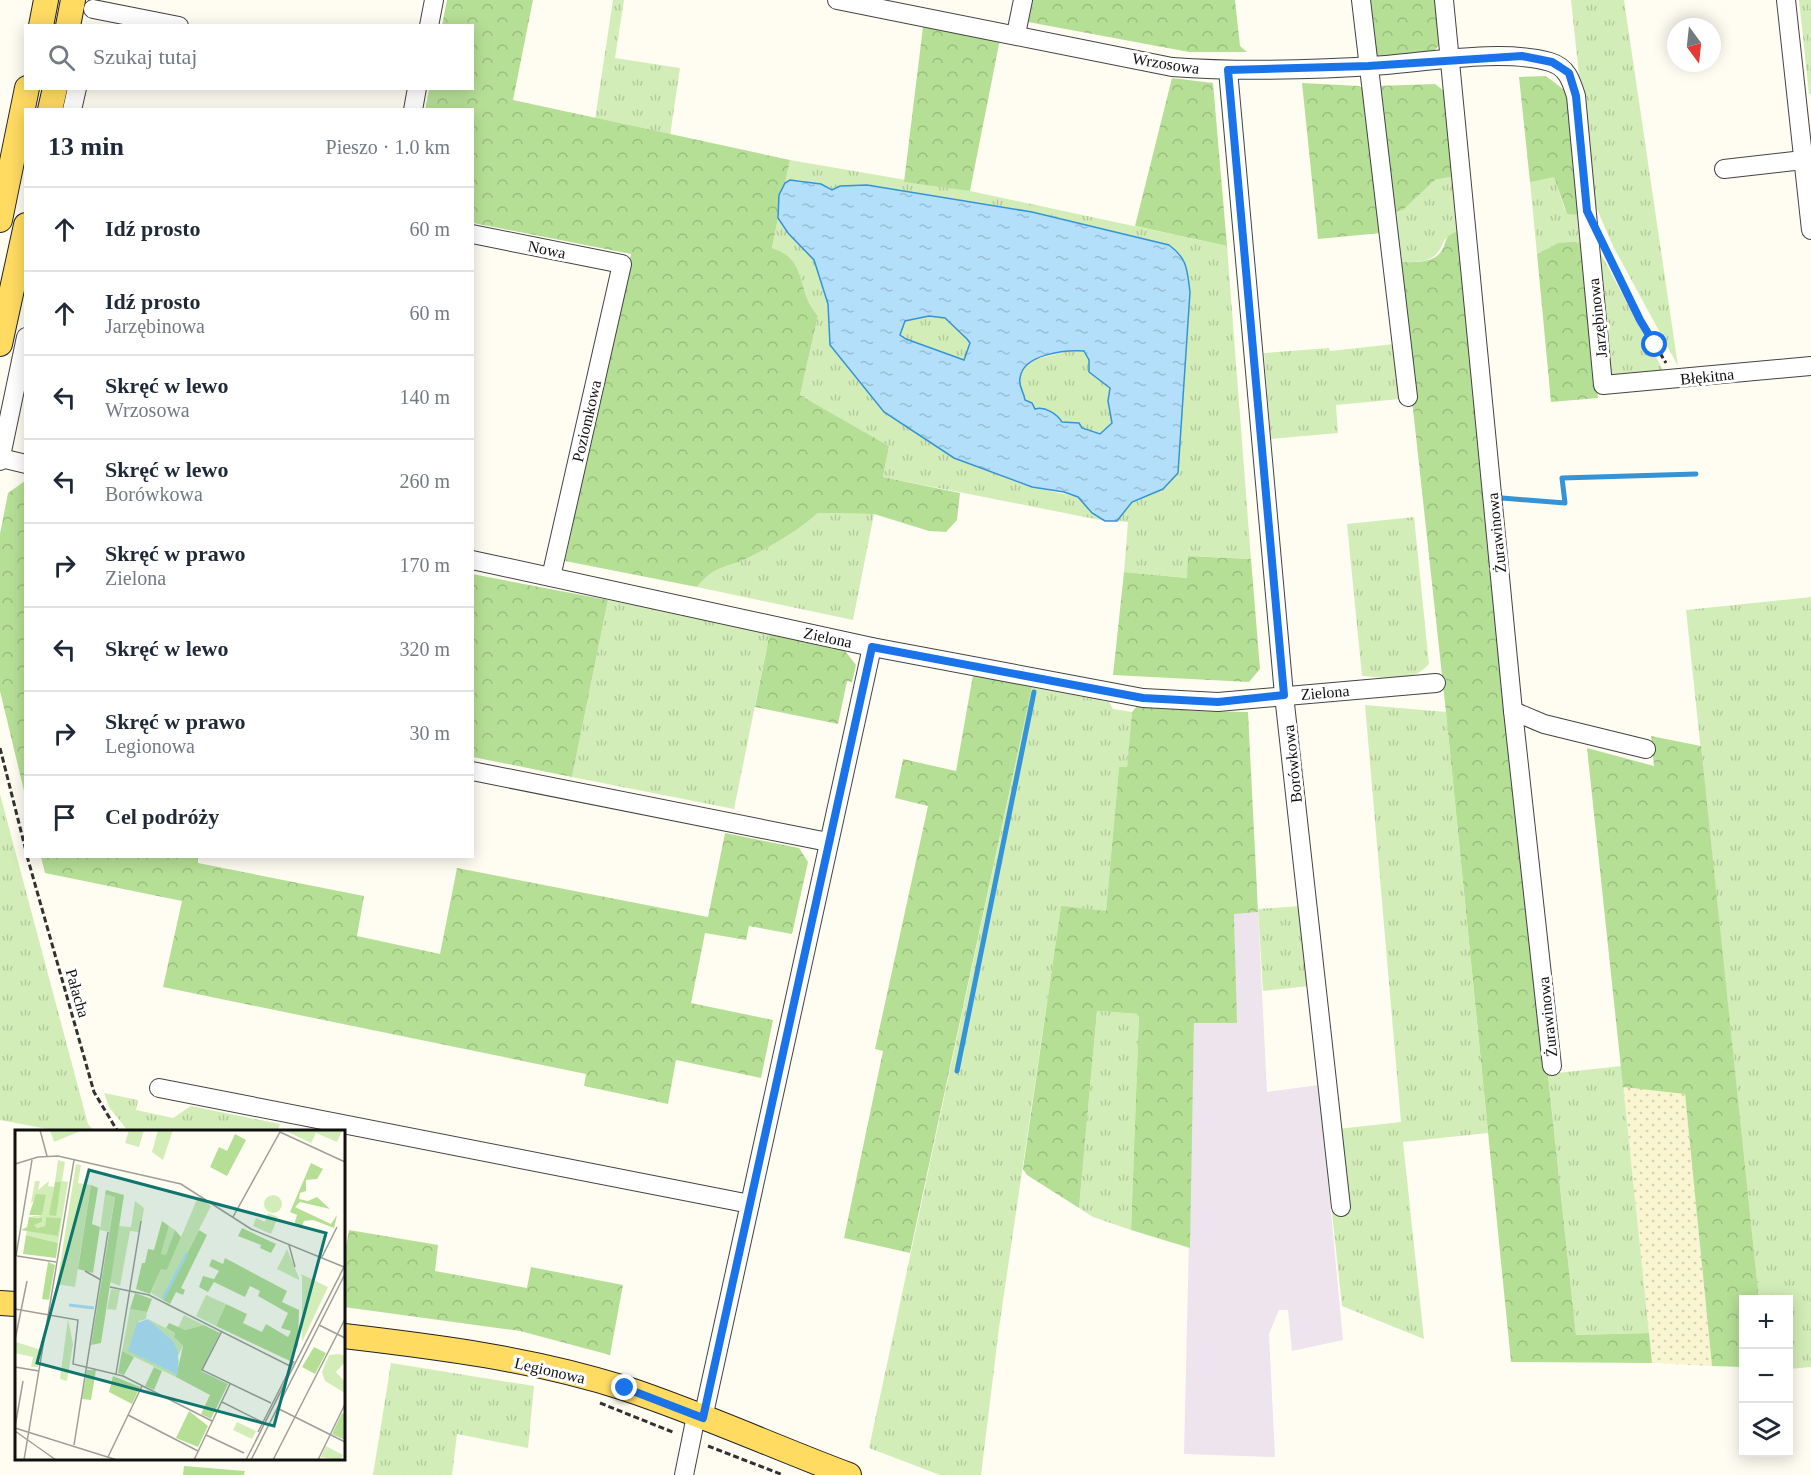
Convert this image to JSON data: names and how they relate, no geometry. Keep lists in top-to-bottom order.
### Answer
{
  "streets": {
    "main road": ["Legionowa"],
    "street": [
      "Wrzosowa",
      "Nowa",
      "Jarzębinowa",
      "Błękitna",
      "Poziomkowa",
      "Żurawinowa",
      "Zielona",
      "Borówkowa"
    ],
    "path": ["Pałacha"]
  },
  "crossings": [
    ["Wrzosowa", "Jarzębinowa"],
    ["Wrzosowa", "Żurawinowa"],
    ["Wrzosowa", "Borówkowa"],
    ["Nowa", "Poziomkowa"],
    ["Jarzębinowa", "Błękitna"],
    ["Poziomkowa", "Zielona"],
    ["Zielona", "Borówkowa"]
  ],
  "north": "bottom",
  "page": {
    "search": "Szukaj tutaj",
    "heading": ["13 min", "Pieszo · 1.0 km"],
    "list": [
      ["Idź prosto", "60 m"],
      ["Idź prosto", "Jarzębinowa", "60 m"],
      ["Skręć w lewo", "Wrzosowa", "140 m"],
      ["Skręć w lewo", "Borówkowa", "260 m"],
      ["Skręć w prawo", "Zielona", "170 m"],
      ["Skręć w lewo", "320 m"],
      ["Skręć w prawo", "Legionowa", "30 m"],
      "Cel podróży"
    ],
    "map_buttons": ["+", "−"]
  }
}
